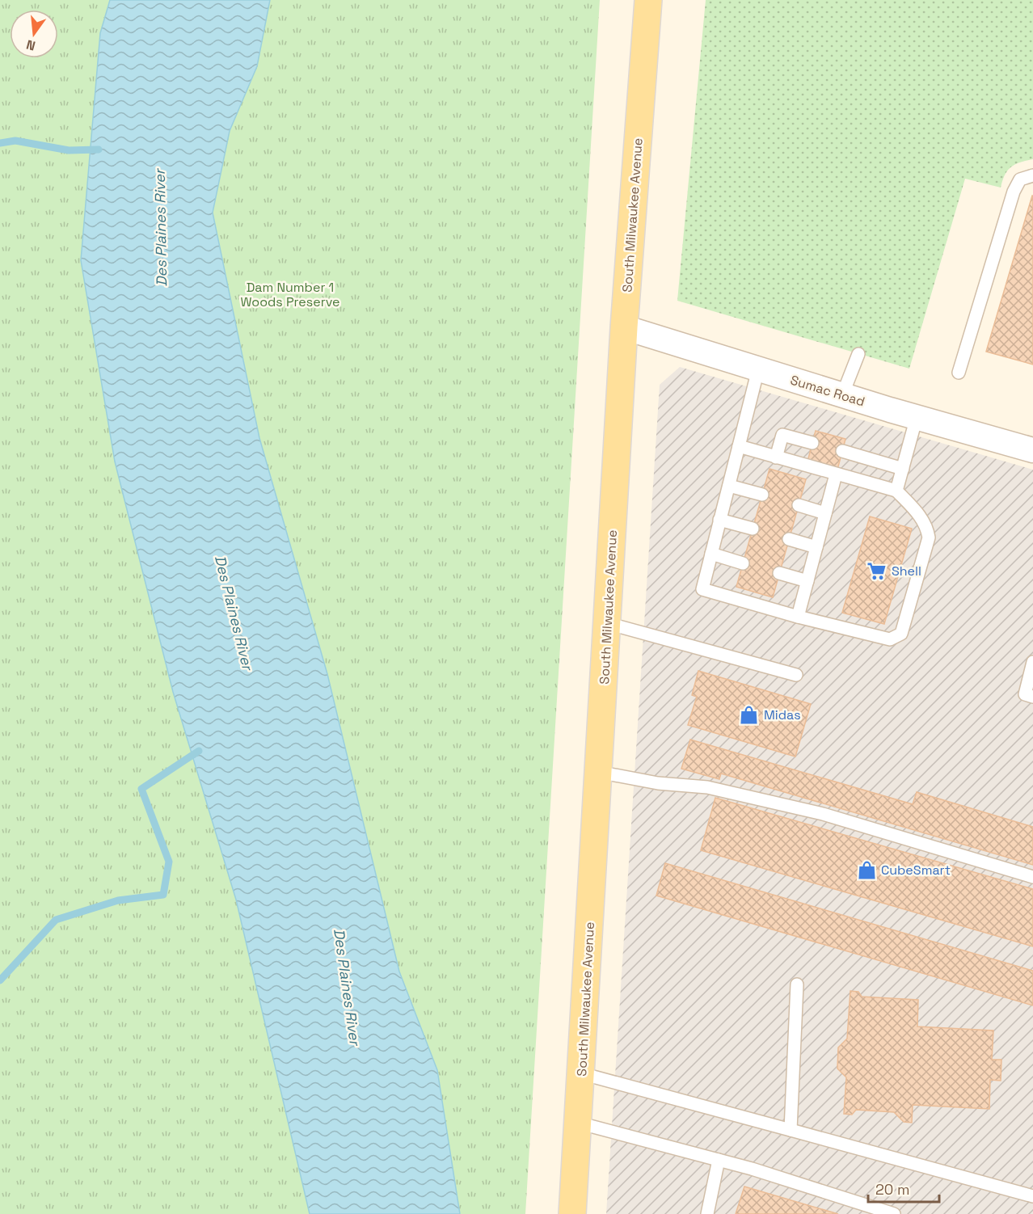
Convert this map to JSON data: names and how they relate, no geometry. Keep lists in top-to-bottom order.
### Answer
{
  "streets": {
    "main road": ["South Milwaukee Avenue"],
    "street": ["Sumac Road"]
  },
  "crossings": [
    ["South Milwaukee Avenue", "Sumac Road"]
  ],
  "water": ["Des Plaines River"],
  "parks": ["Dam Number 1 Woods Preserve"],
  "places": {
    "supermarket": ["Shell"],
    "shop": ["Midas", "CubeSmart"]
  },
  "scale_bar": "20 m",
  "north": "bottom"
}
